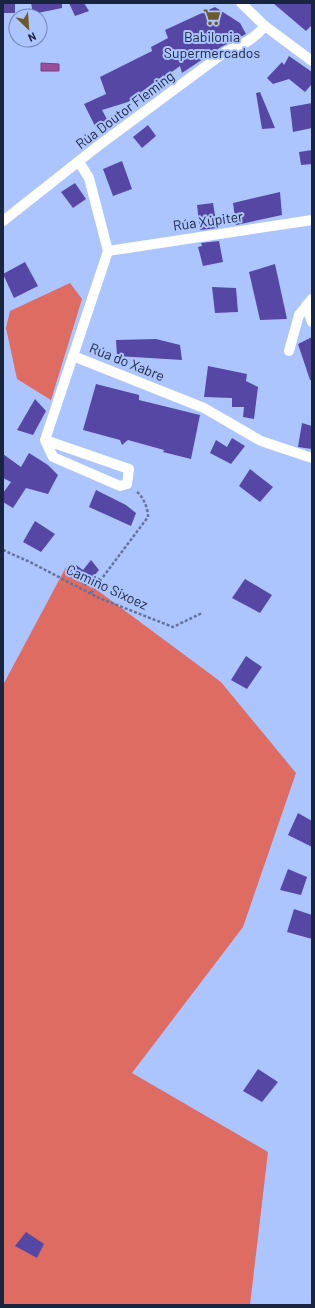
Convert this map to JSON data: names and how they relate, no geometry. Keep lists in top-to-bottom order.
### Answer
{
  "streets": {
    "street": ["Rúa Doutor Fleming", "Rúa Xúpiter", "Rúa do Xabre"],
    "path": ["Camiño Sixoez"]
  },
  "crossings": [
    ["Rúa Xúpiter", "Rúa do Xabre"]
  ],
  "places": {
    "supermarket": ["Babilonia Supermercados"]
  },
  "north": "bottom right"
}
